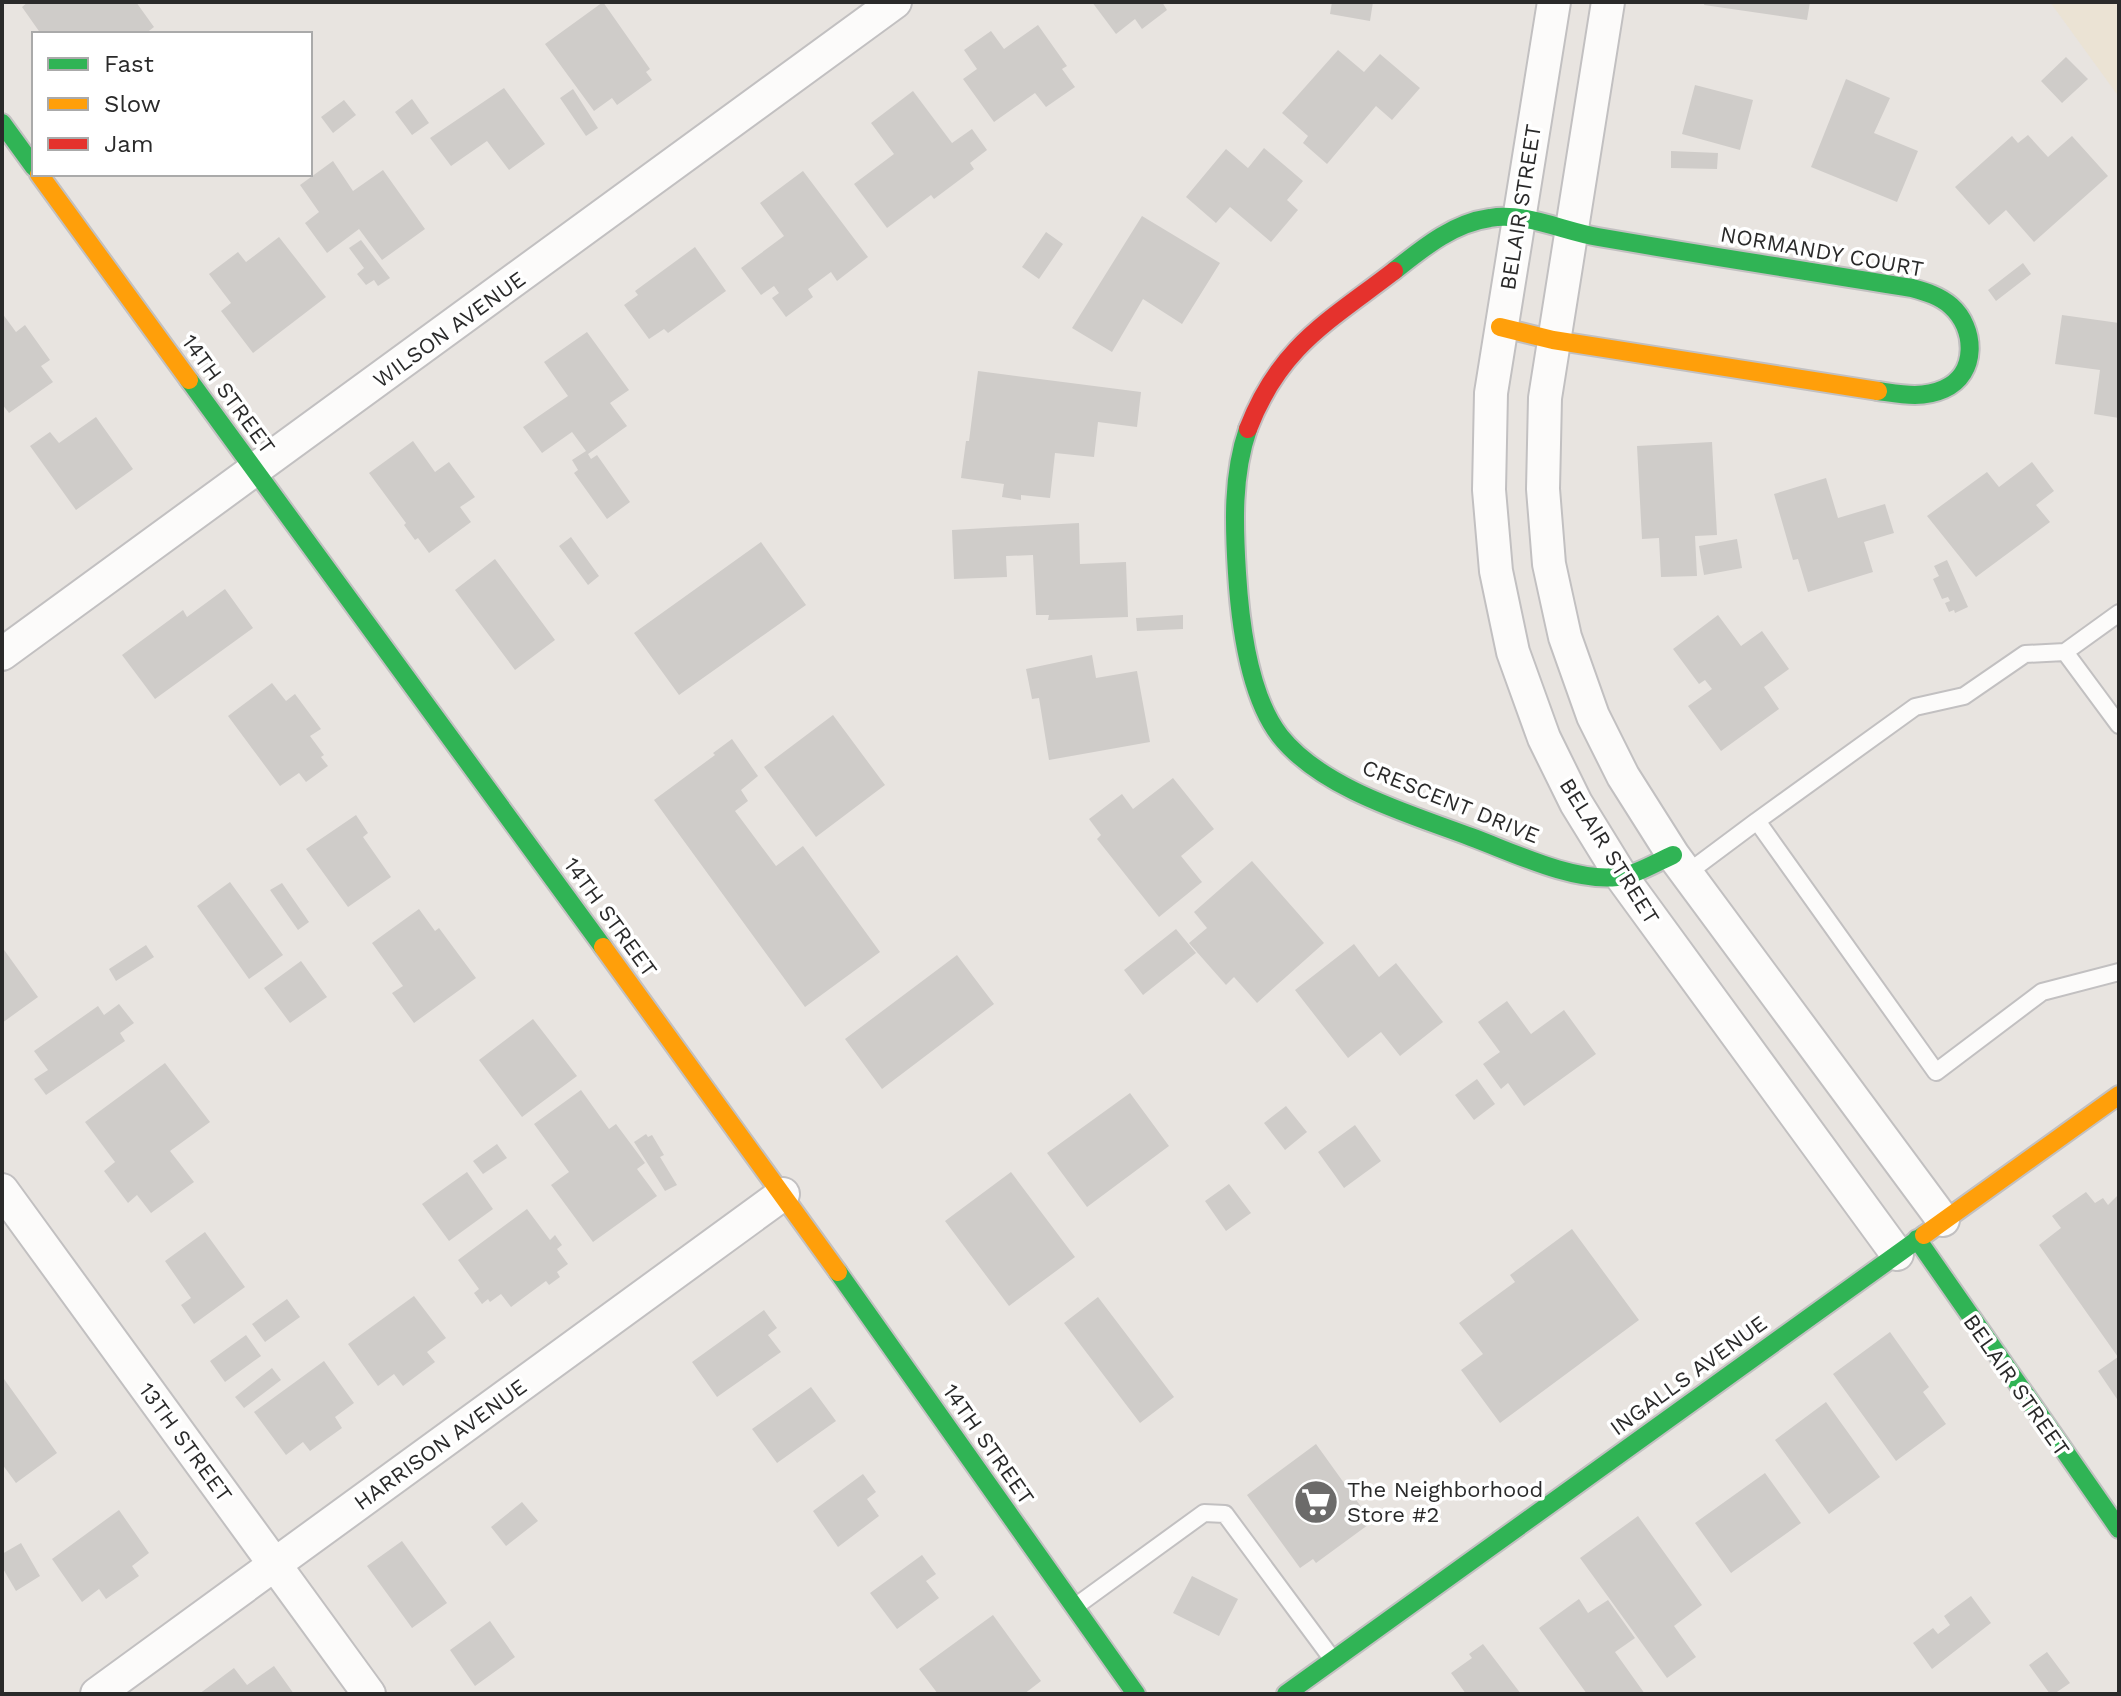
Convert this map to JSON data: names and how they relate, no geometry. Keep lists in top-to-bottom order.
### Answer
{
  "streets": {
    "street": [
      "BELAIR STREET",
      "NORMANDY COURT",
      "WILSON AVENUE",
      "14TH STREET",
      "CRESCENT DRIVE",
      "INGALLS AVENUE",
      "13TH STREET",
      "HARRISON AVENUE"
    ]
  },
  "crossings": [
    ["BELAIR STREET", "NORMANDY COURT"],
    ["BELAIR STREET", "CRESCENT DRIVE"],
    ["BELAIR STREET", "INGALLS AVENUE"],
    ["NORMANDY COURT", "CRESCENT DRIVE"],
    ["WILSON AVENUE", "14TH STREET"],
    ["14TH STREET", "HARRISON AVENUE"],
    ["13TH STREET", "HARRISON AVENUE"]
  ],
  "places": {
    "supermarket": ["The Neighborhood Store #2"]
  },
  "legend": ["Fast", "Slow", "Jam"]
}
